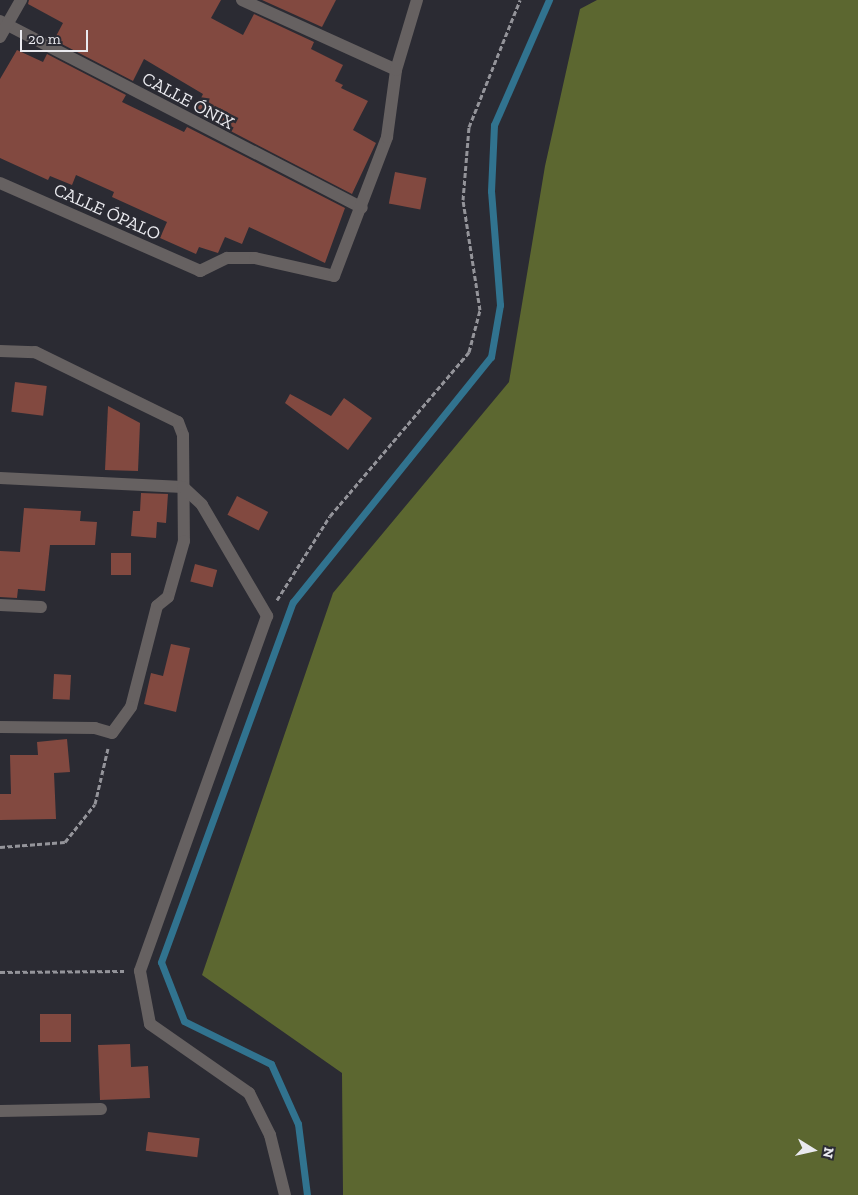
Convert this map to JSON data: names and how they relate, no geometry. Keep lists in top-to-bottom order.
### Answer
{
  "streets": {
    "street": ["CALLE ÓNIX", "CALLE ÓPALO"]
  },
  "crossings": [
    ["CALLE ÓNIX", "CALLE ÓPALO"]
  ],
  "scale_bar": "20 m",
  "north": "right"
}
